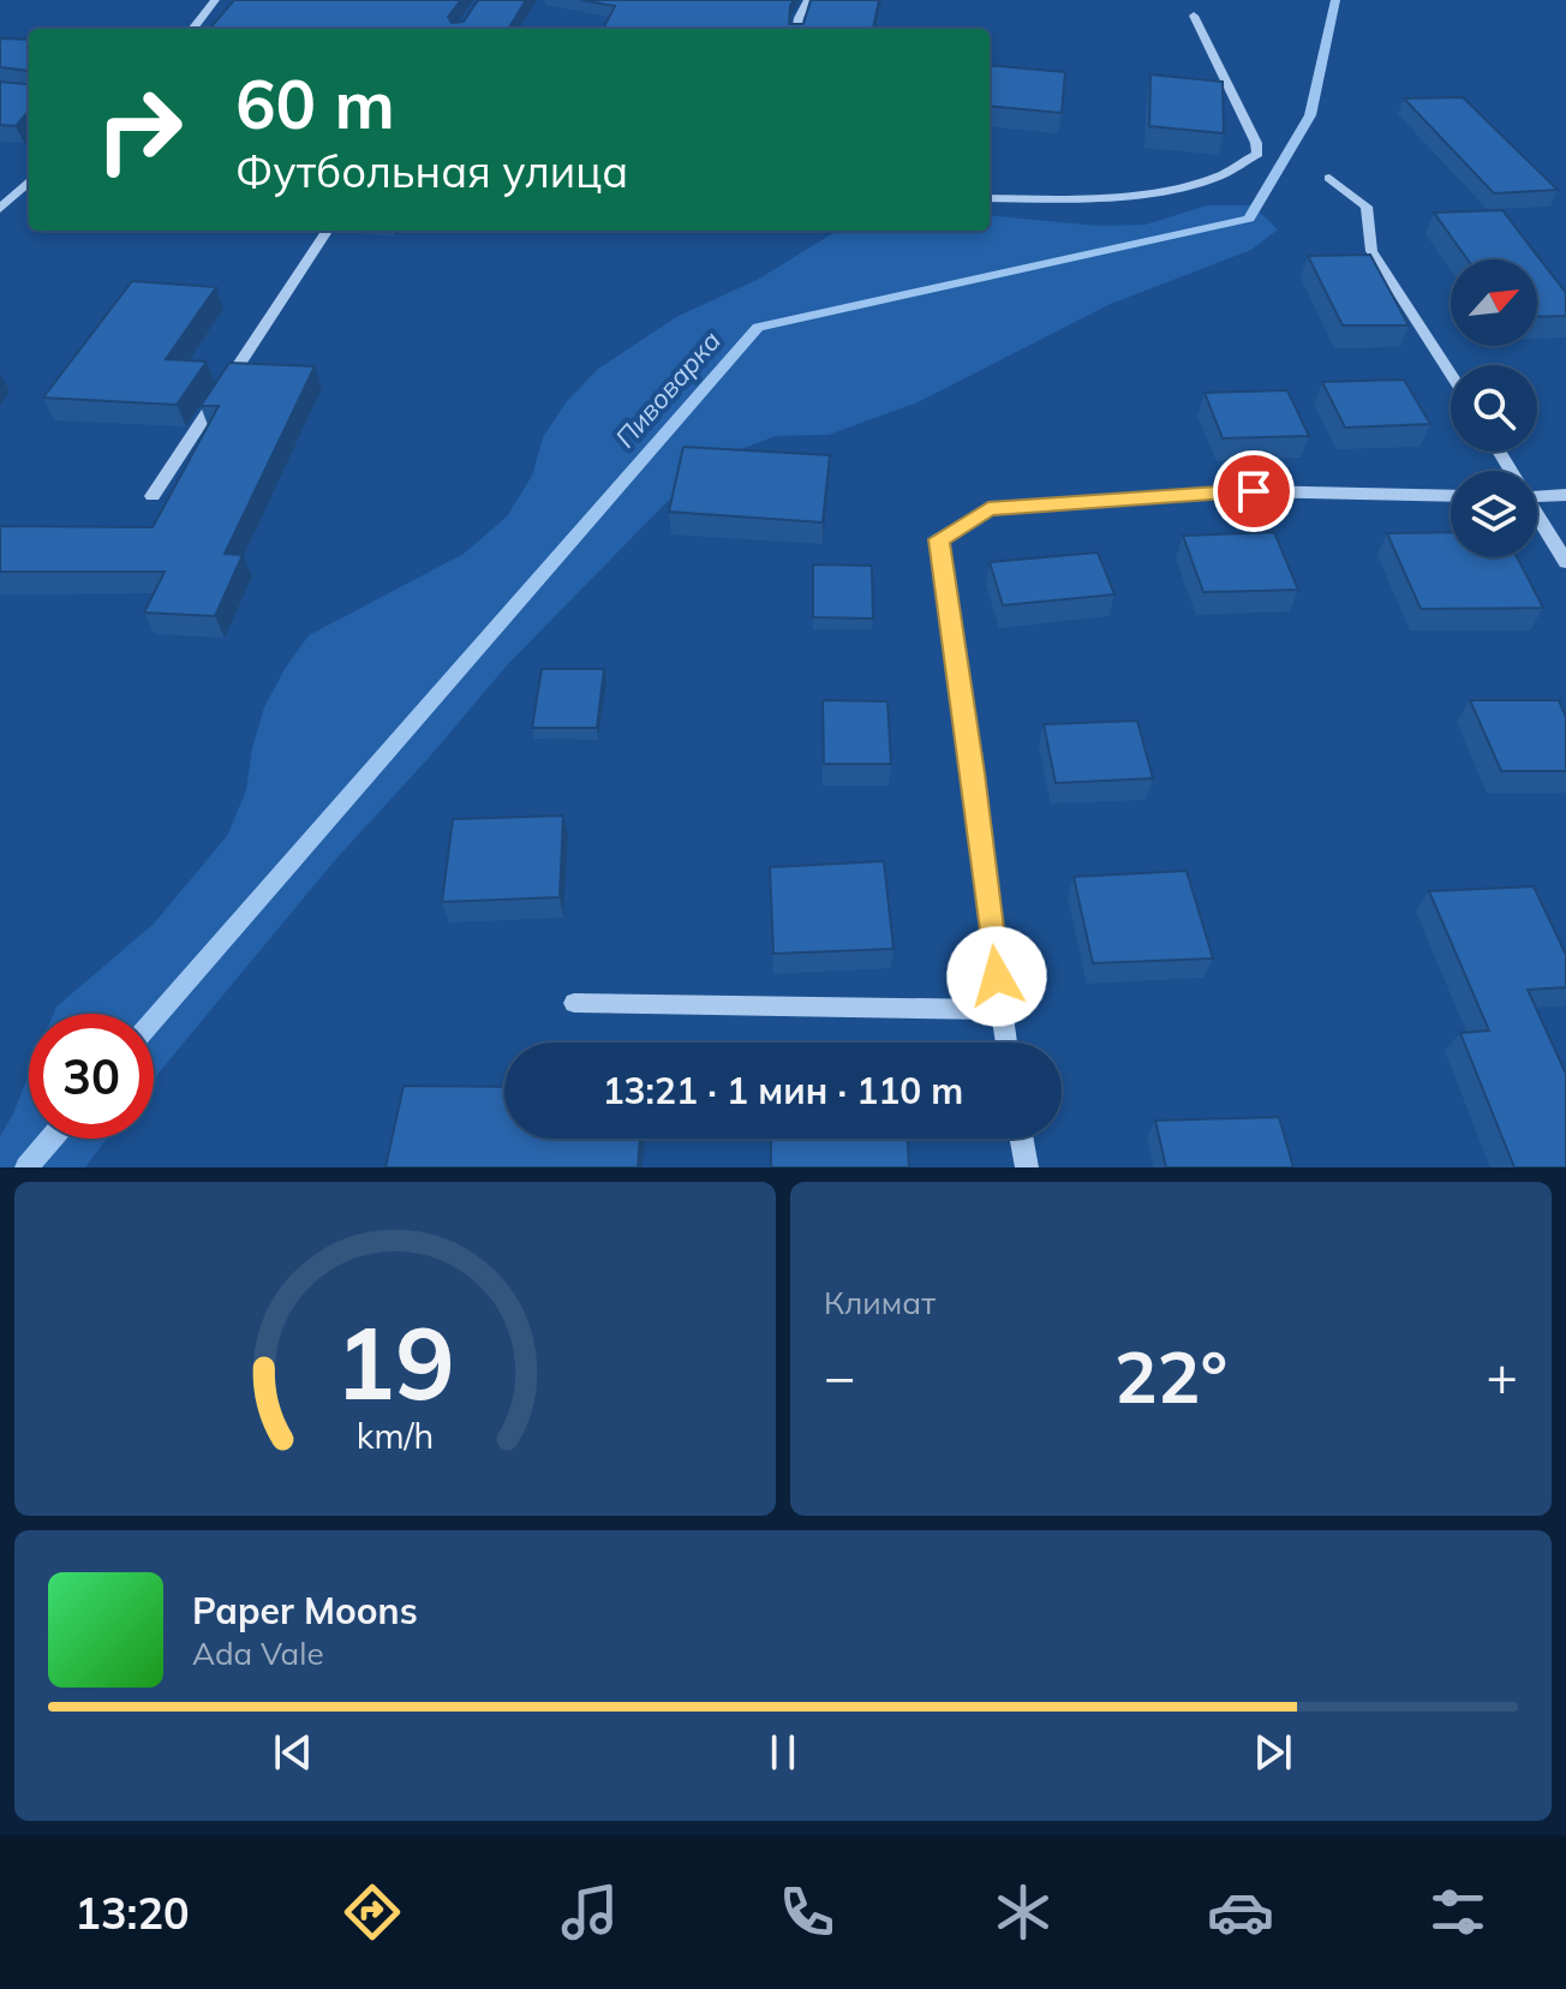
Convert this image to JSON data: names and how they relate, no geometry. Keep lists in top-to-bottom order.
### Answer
{
  "water": ["Пивоварка"],
  "north": "top right",
  "page": {
    "turn": ["60 m", "Футбольная улица"],
    "limit": "30",
    "trip": "13:21 · 1 мин · 110 m",
    "tile": "Климат",
    "heat": ["−", "22°", "+"],
    "song": ["Paper Moons", "Ada Vale"],
    "tabs": "13:20",
    "gauge": ["19", "km/h"]
  }
}
